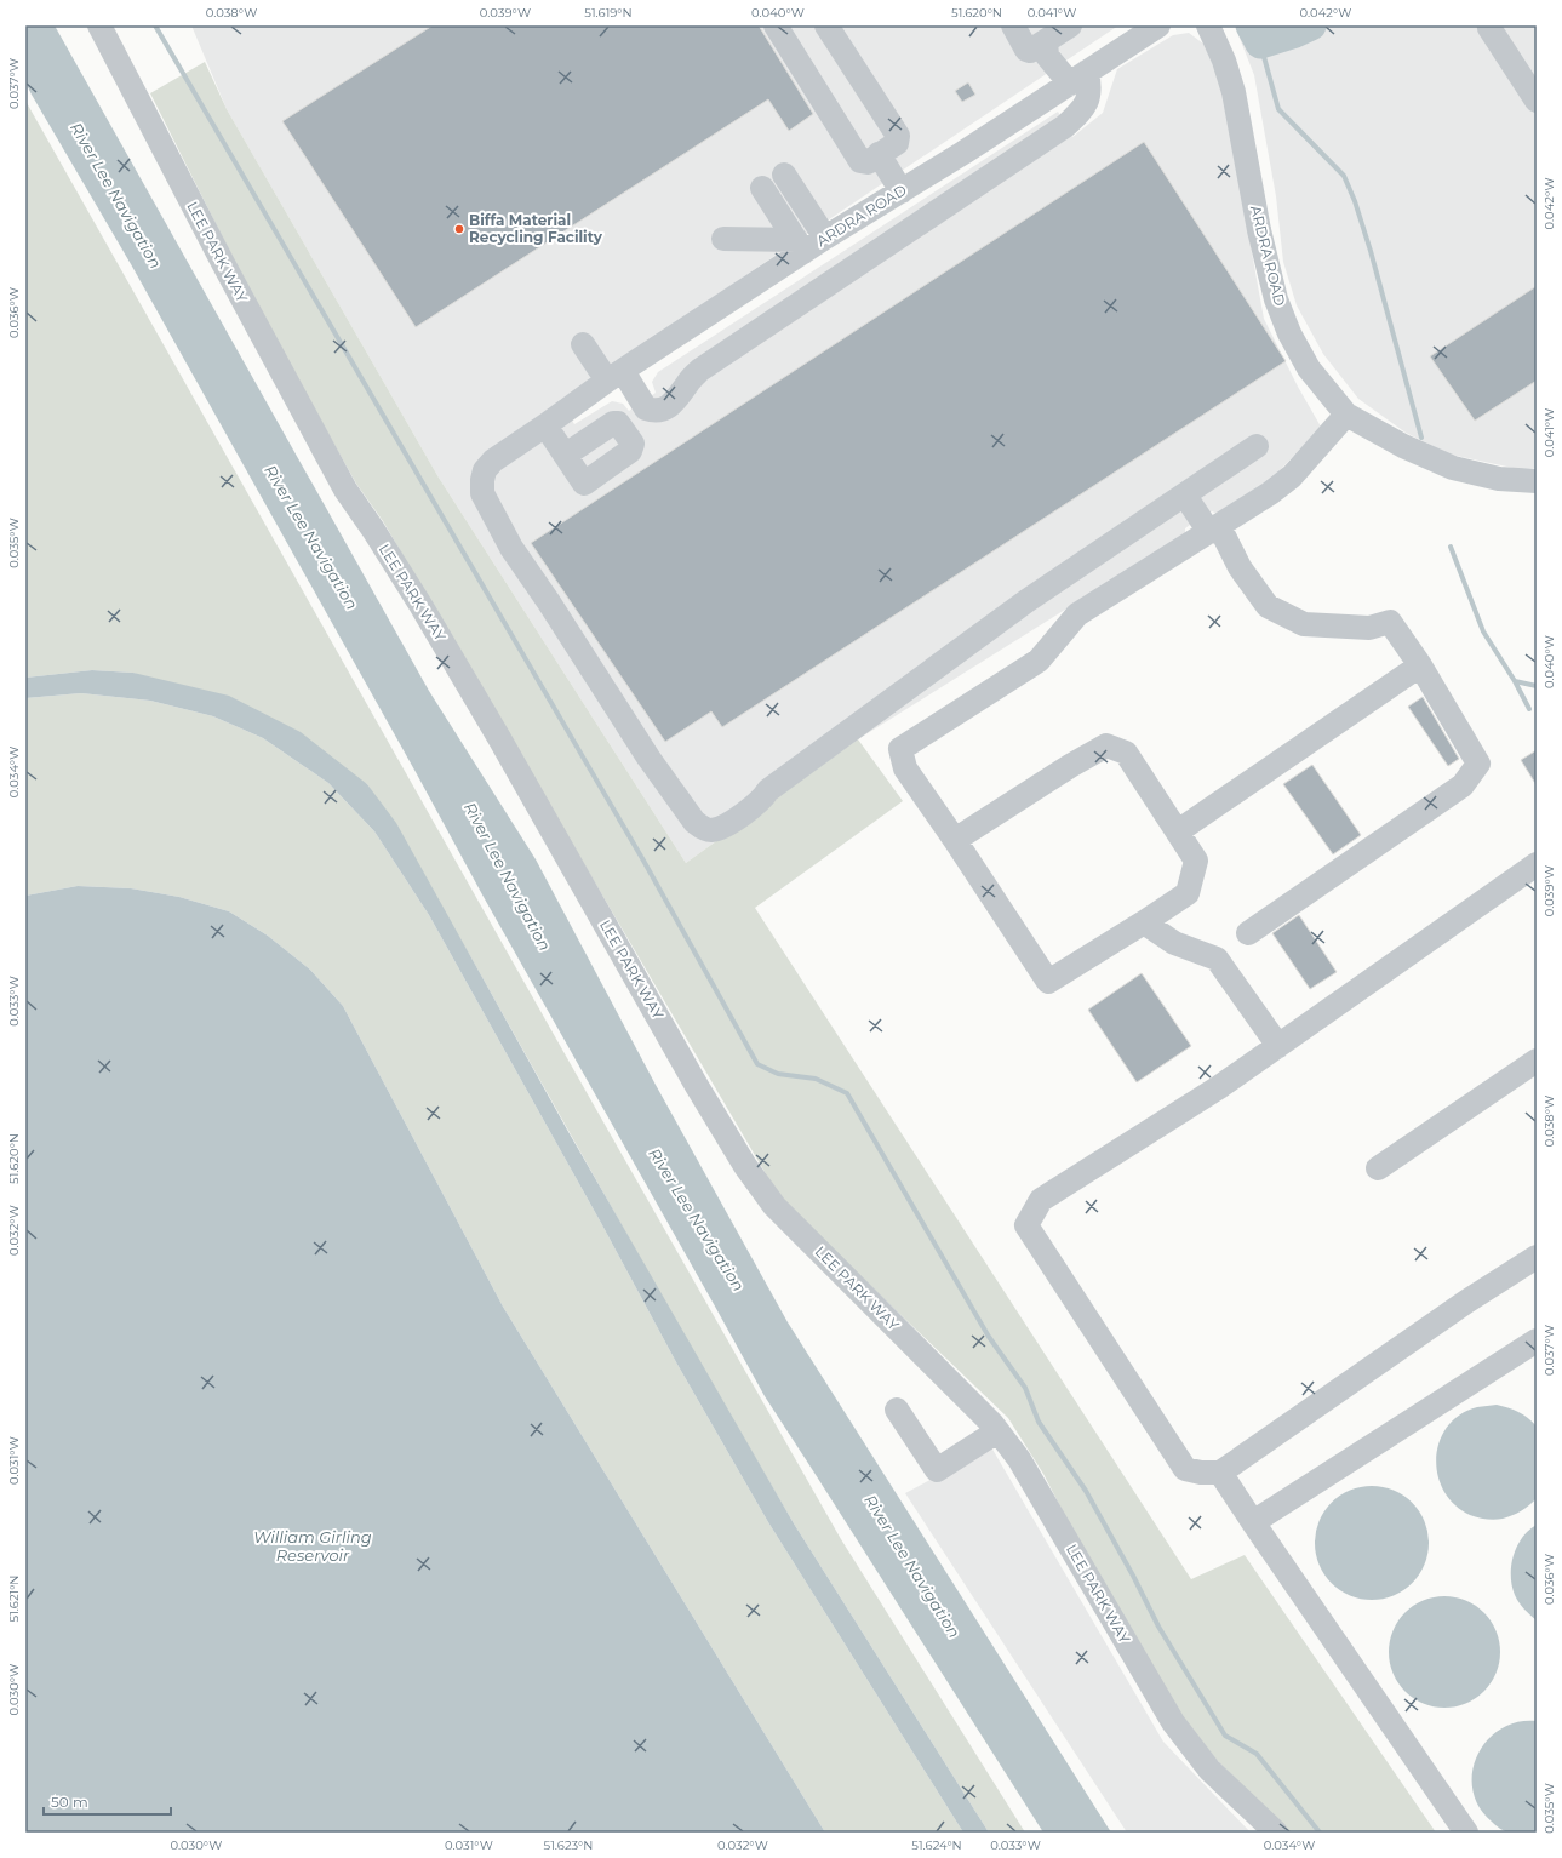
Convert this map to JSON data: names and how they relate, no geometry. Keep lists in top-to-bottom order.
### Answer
{
  "streets": {
    "street": ["ARDRA ROAD", "LEE PARK WAY"]
  },
  "water": ["River Lee Navigation", "William Girling Reservoir"],
  "places": ["Biffa Material Recycling Facility"],
  "scale_bar": "50 m",
  "coordinates": [
    "0.038°W",
    "0.039°W",
    "51.619°N",
    "0.040°W",
    "51.620°N",
    "0.041°W",
    "0.042°W",
    "0.037°W",
    "0.036°W",
    "0.035°W",
    "0.034°W",
    "0.033°W",
    "0.032°W",
    "0.031°W",
    "51.621°N",
    "0.030°W",
    "51.623°N",
    "51.624°N"
  ]
}
